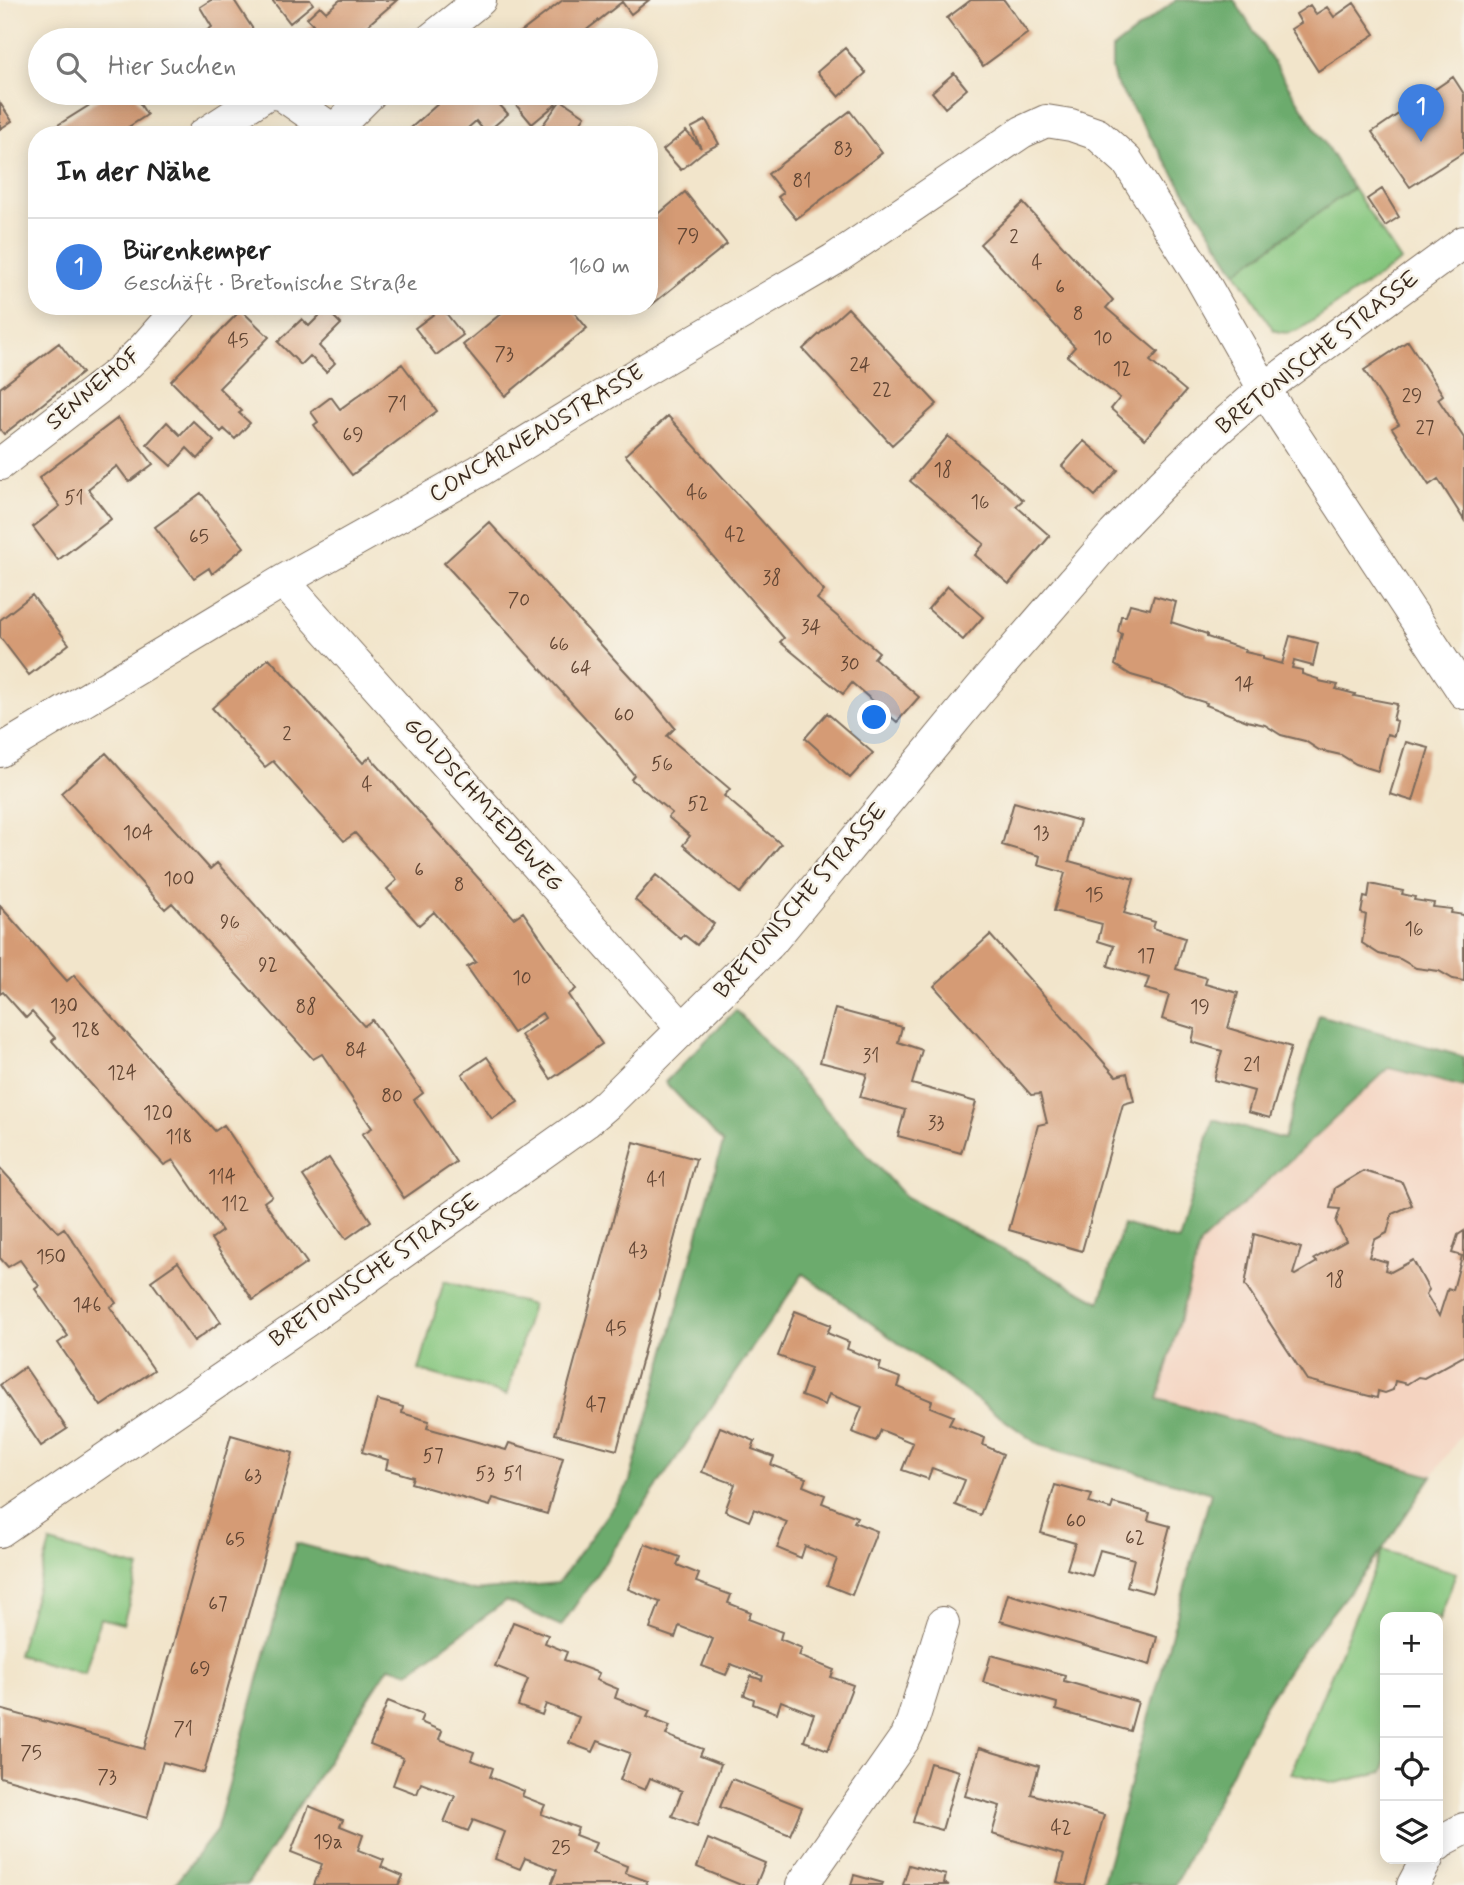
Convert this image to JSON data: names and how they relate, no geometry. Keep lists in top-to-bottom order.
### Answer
{
  "streets": {
    "street": [
      "BRETONISCHE STRASSE",
      "SENNEHOF",
      "CONCARNEAUSTRASSE",
      "GOLDSCHMIEDEWEG"
    ]
  },
  "crossings": [
    ["BRETONISCHE STRASSE", "CONCARNEAUSTRASSE"],
    ["BRETONISCHE STRASSE", "GOLDSCHMIEDEWEG"],
    ["CONCARNEAUSTRASSE", "GOLDSCHMIEDEWEG"]
  ],
  "house_numbers": [
    "83",
    "81",
    "79",
    "2",
    "4",
    "6",
    "8",
    "10",
    "45",
    "73",
    "24",
    "12",
    "22",
    "29",
    "71",
    "27",
    "69",
    "18",
    "46",
    "51",
    "16",
    "42",
    "65",
    "38",
    "70",
    "34",
    "66",
    "30",
    "64",
    "14",
    "60",
    "2",
    "56",
    "4",
    "52",
    "104",
    "13",
    "6",
    "100",
    "8",
    "15",
    "96",
    "16",
    "17",
    "92",
    "10",
    "130",
    "88",
    "19",
    "128",
    "84",
    "31",
    "21",
    "124",
    "80",
    "120",
    "33",
    "118",
    "114",
    "41",
    "112",
    "43",
    "150",
    "18",
    "146",
    "45",
    "47",
    "57",
    "53",
    "51",
    "63",
    "60",
    "62",
    "65",
    "67",
    "69",
    "71",
    "75",
    "73",
    "42",
    "19a",
    "25"
  ],
  "page": {
    "search": "Hier suchen",
    "pins": "1",
    "heading": "In der Nähe",
    "list": [
      {
        "mark": "1",
        "name": "Bürenkemper",
        "note": "Geschäft · Bretonische Straße",
        "value": "160 m"
      }
    ],
    "map_buttons": ["+", "−"]
  }
}
